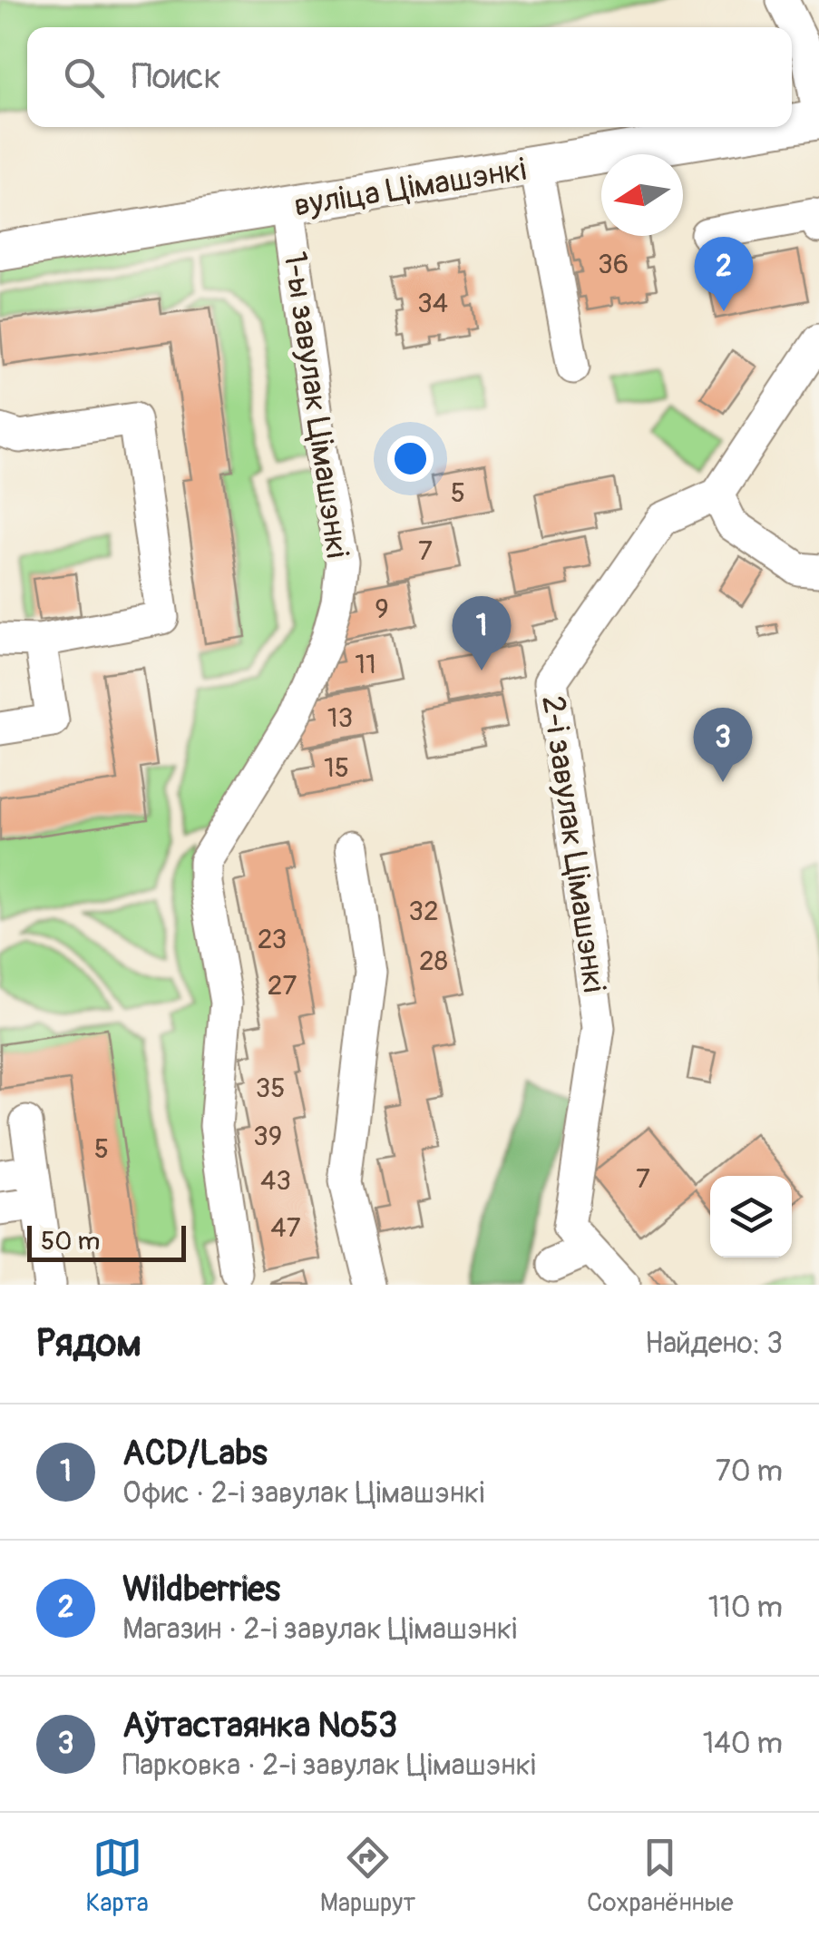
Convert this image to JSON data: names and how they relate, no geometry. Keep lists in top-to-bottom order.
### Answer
{
  "streets": {
    "main road": ["вуліца Цімашэнкі"],
    "street": ["1-ы завулак Цімашэнкі", "2-і завулак Цімашэнкі"]
  },
  "crossings": [
    ["вуліца Цімашэнкі", "1-ы завулак Цімашэнкі"]
  ],
  "house_numbers": [
    "36",
    "34",
    "5",
    "7",
    "9",
    "11",
    "13",
    "15",
    "32",
    "23",
    "28",
    "27",
    "35",
    "39",
    "5",
    "7",
    "43",
    "47"
  ],
  "scale_bar": "50 m",
  "north": "left",
  "page": {
    "search": "Поиск",
    "pins": ["2", "1", "3"],
    "scale": "50 m",
    "heading": ["Рядом", "Найдено: 3"],
    "list": [
      {
        "mark": "1",
        "name": "ACD/Labs",
        "note": "Офис · 2-і завулак Цімашэнкі",
        "value": "70 m"
      },
      {
        "mark": "2",
        "name": "Wildberries",
        "note": "Магазин · 2-і завулак Цімашэнкі",
        "value": "110 m"
      },
      {
        "mark": "3",
        "name": "Аўтастаянка №53",
        "note": "Парковка · 2-і завулак Цімашэнкі",
        "value": "140 m"
      }
    ],
    "nav": ["Карта", "Маршрут", "Сохранённые"]
  }
}
